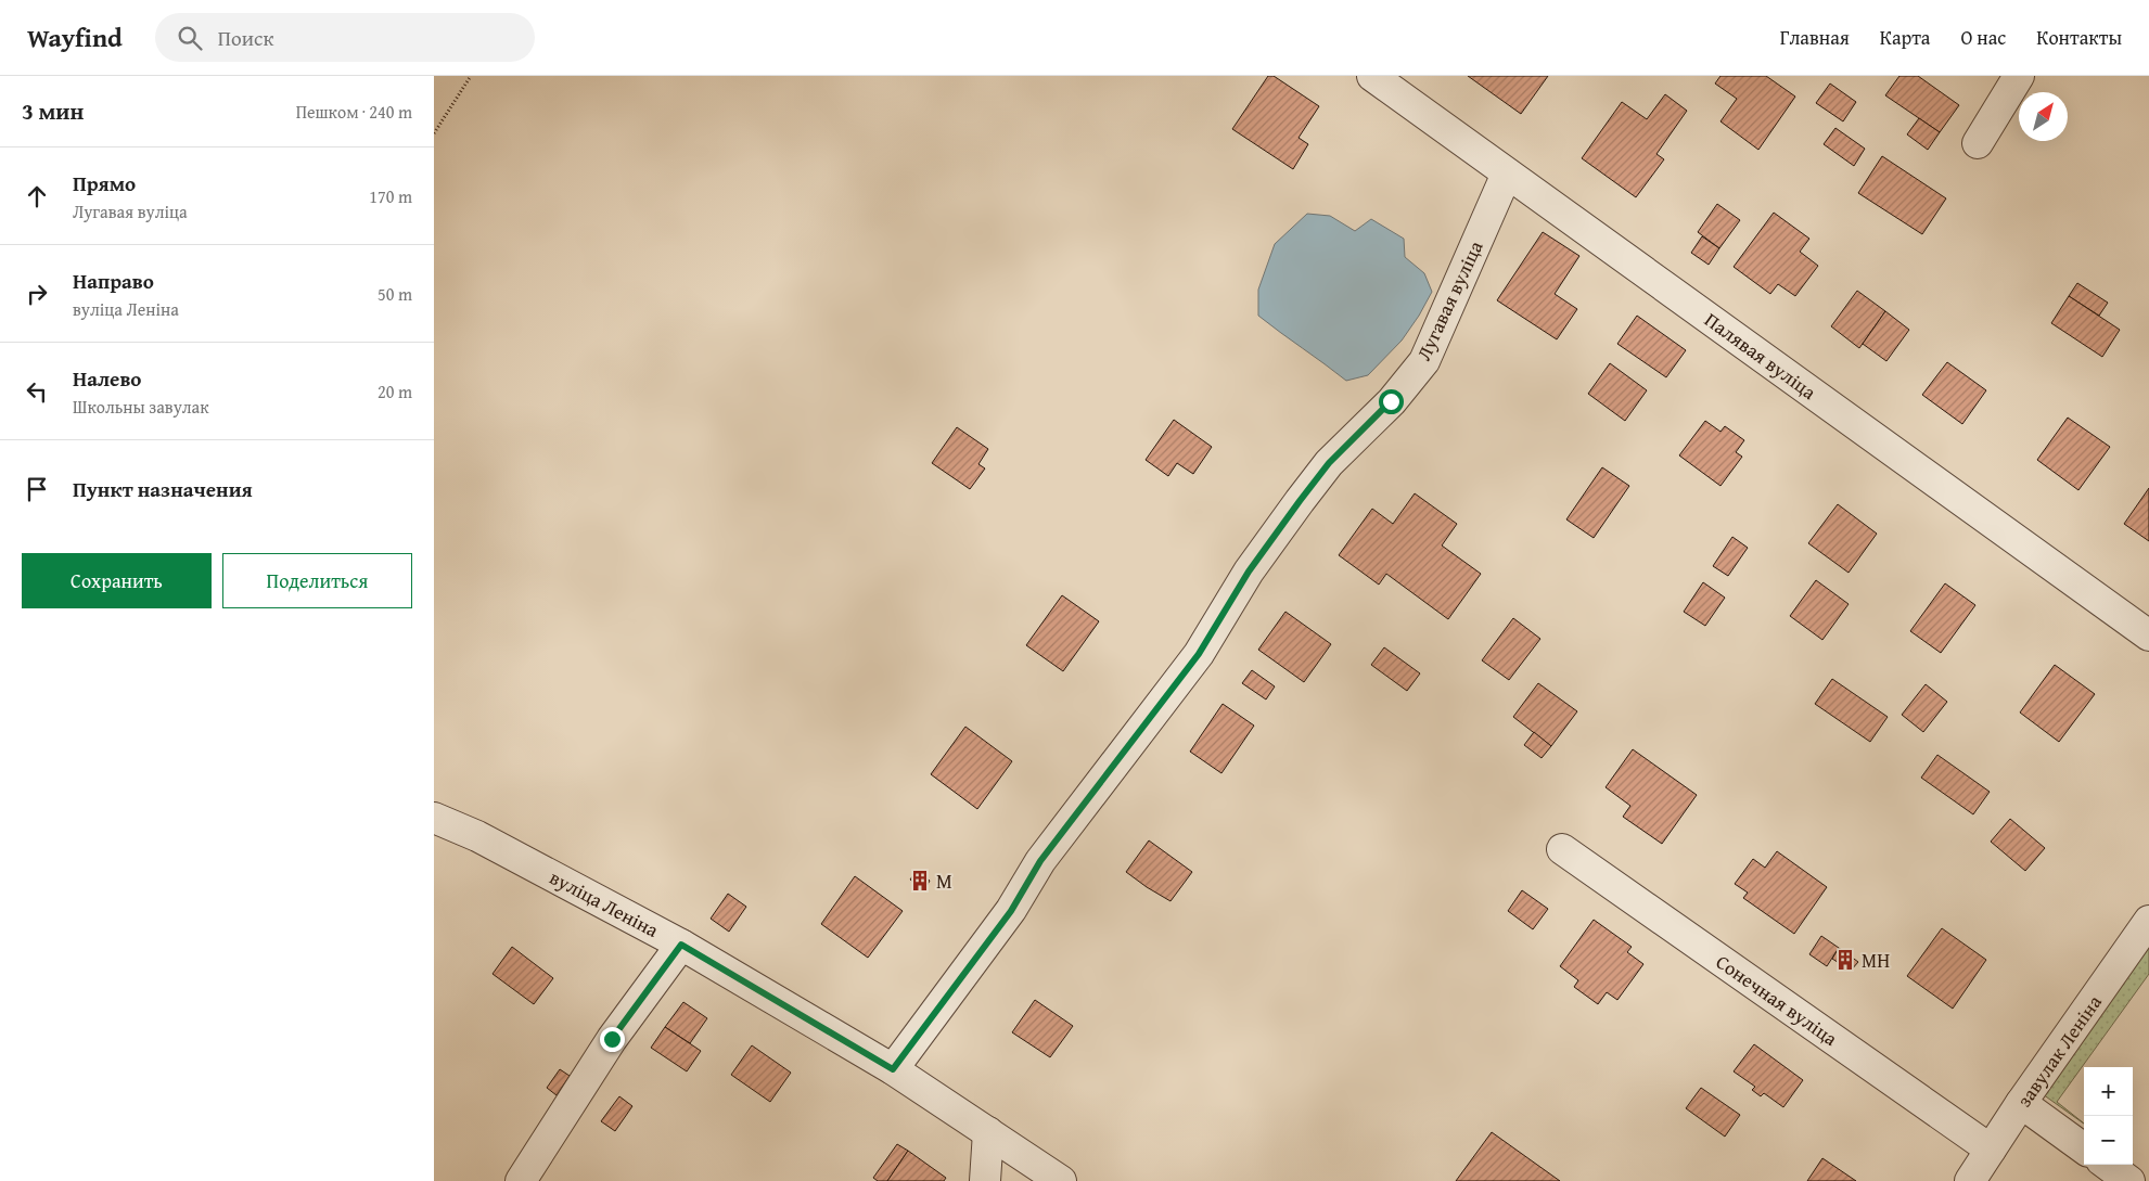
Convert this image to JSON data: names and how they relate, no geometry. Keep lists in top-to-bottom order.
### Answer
{
  "streets": {
    "street": [
      "Лугавая вуліца",
      "Палявая вуліца",
      "вуліца Леніна",
      "Сонечная вуліца",
      "завулак Леніна"
    ]
  },
  "crossings": [
    ["Лугавая вуліца", "Палявая вуліца"],
    ["Лугавая вуліца", "вуліца Леніна"],
    ["Сонечная вуліца", "завулак Леніна"]
  ],
  "places": {
    "building": ["M", "МН"]
  },
  "north": "top right",
  "page": {
    "header": "Wayfind",
    "search": "Поиск",
    "nav": [
      "Главная",
      "Карта",
      "О нас",
      "Контакты"
    ],
    "heading": ["3 мин", "Пешком · 240 m"],
    "list": [
      ["Прямо", "Лугавая вуліца", "170 m"],
      ["Направо", "вуліца Леніна", "50 m"],
      ["Налево", "Школьны завулак", "20 m"],
      "Пункт назначения"
    ],
    "buttons": ["Сохранить", "Поделиться"],
    "map_buttons": ["+", "−"]
  }
}
